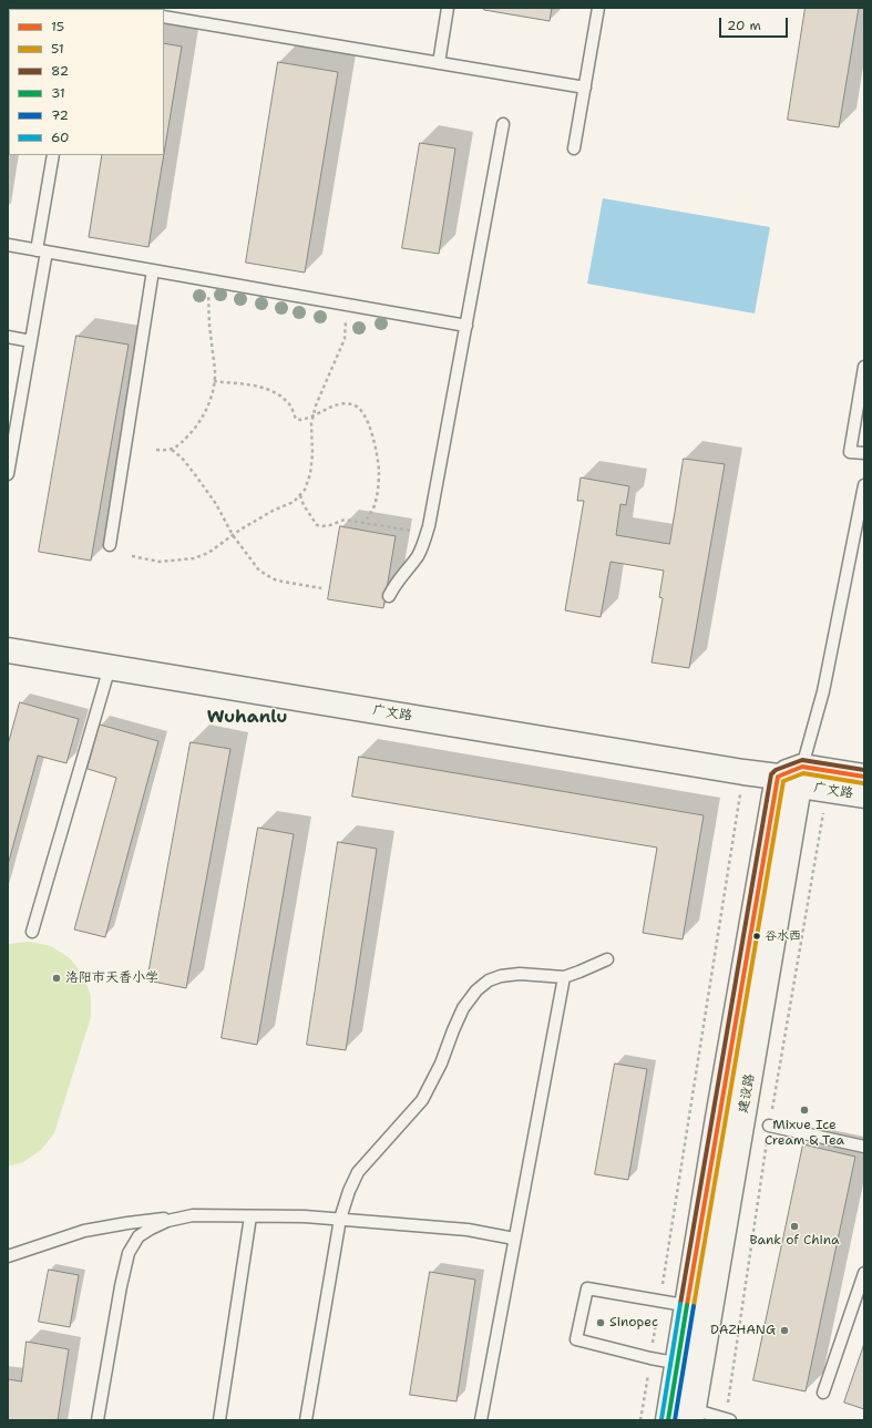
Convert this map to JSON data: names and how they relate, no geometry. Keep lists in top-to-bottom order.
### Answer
{
  "streets": {
    "street": ["广文路", "建设路"]
  },
  "crossings": [
    ["广文路", "建设路"]
  ],
  "districts": ["Wuhanlu"],
  "places": [
    "谷水西",
    "洛阳市天香小学",
    "Mixue Ice Cream & Tea",
    "Bank of China",
    "Sinopec",
    "DAZHANG"
  ],
  "lines": [
    "transit line 82",
    "transit line 15",
    "transit line 51",
    "transit line 60",
    "transit line 31",
    "transit line 72"
  ],
  "legend": [
    "15",
    "51",
    "82",
    "31",
    "72",
    "60"
  ],
  "scale_bar": "20 m"
}
